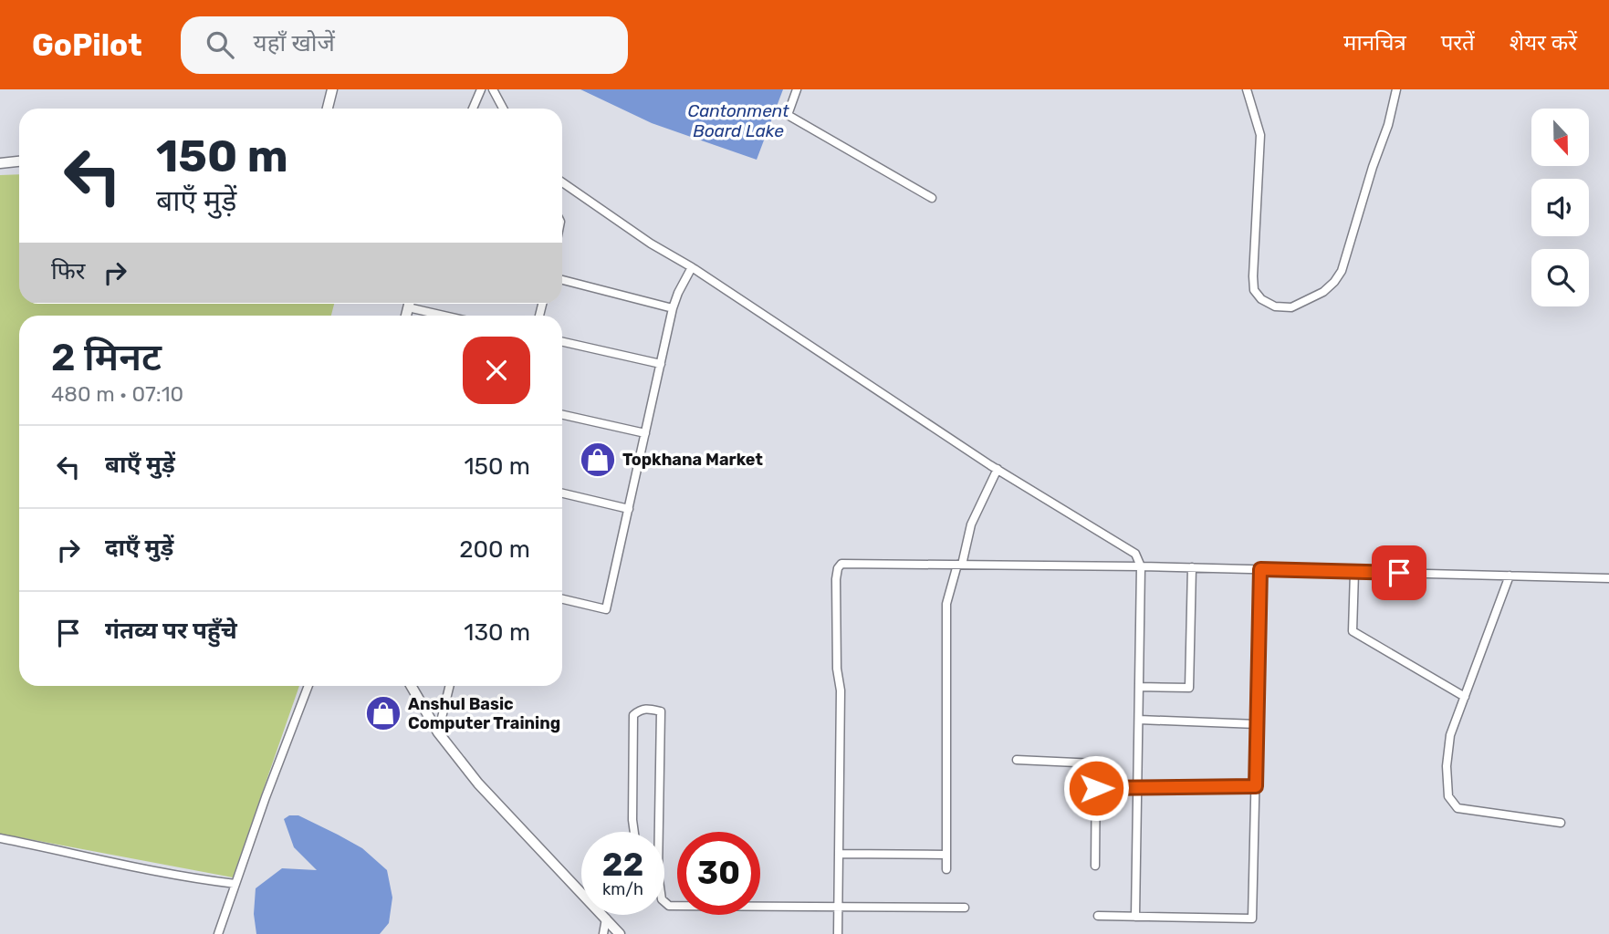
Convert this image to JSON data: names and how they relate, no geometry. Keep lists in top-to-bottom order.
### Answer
{
  "water": ["Cantonment Board Lake"],
  "places": {
    "shop": ["Topkhana Market", "Anshul Basic Computer Training"]
  },
  "north": "bottom",
  "page": {
    "header": "GoPilot",
    "search": "यहाँ खोजें",
    "nav": ["मानचित्र", "परतें", "शेयर करें"],
    "turn": ["150 m", "बाएँ मुड़ें"],
    "then": "फिर",
    "heading": ["2 मिनट", "480 m · 07:10"],
    "list": [
      {
        "name": "बाएँ मुड़ें",
        "value": "150 m"
      },
      {
        "name": "दाएँ मुड़ें",
        "value": "200 m"
      },
      {
        "name": "गंतव्य पर पहुँचे",
        "value": "130 m"
      }
    ],
    "speed": "22 km/h",
    "limit": "30"
  }
}
